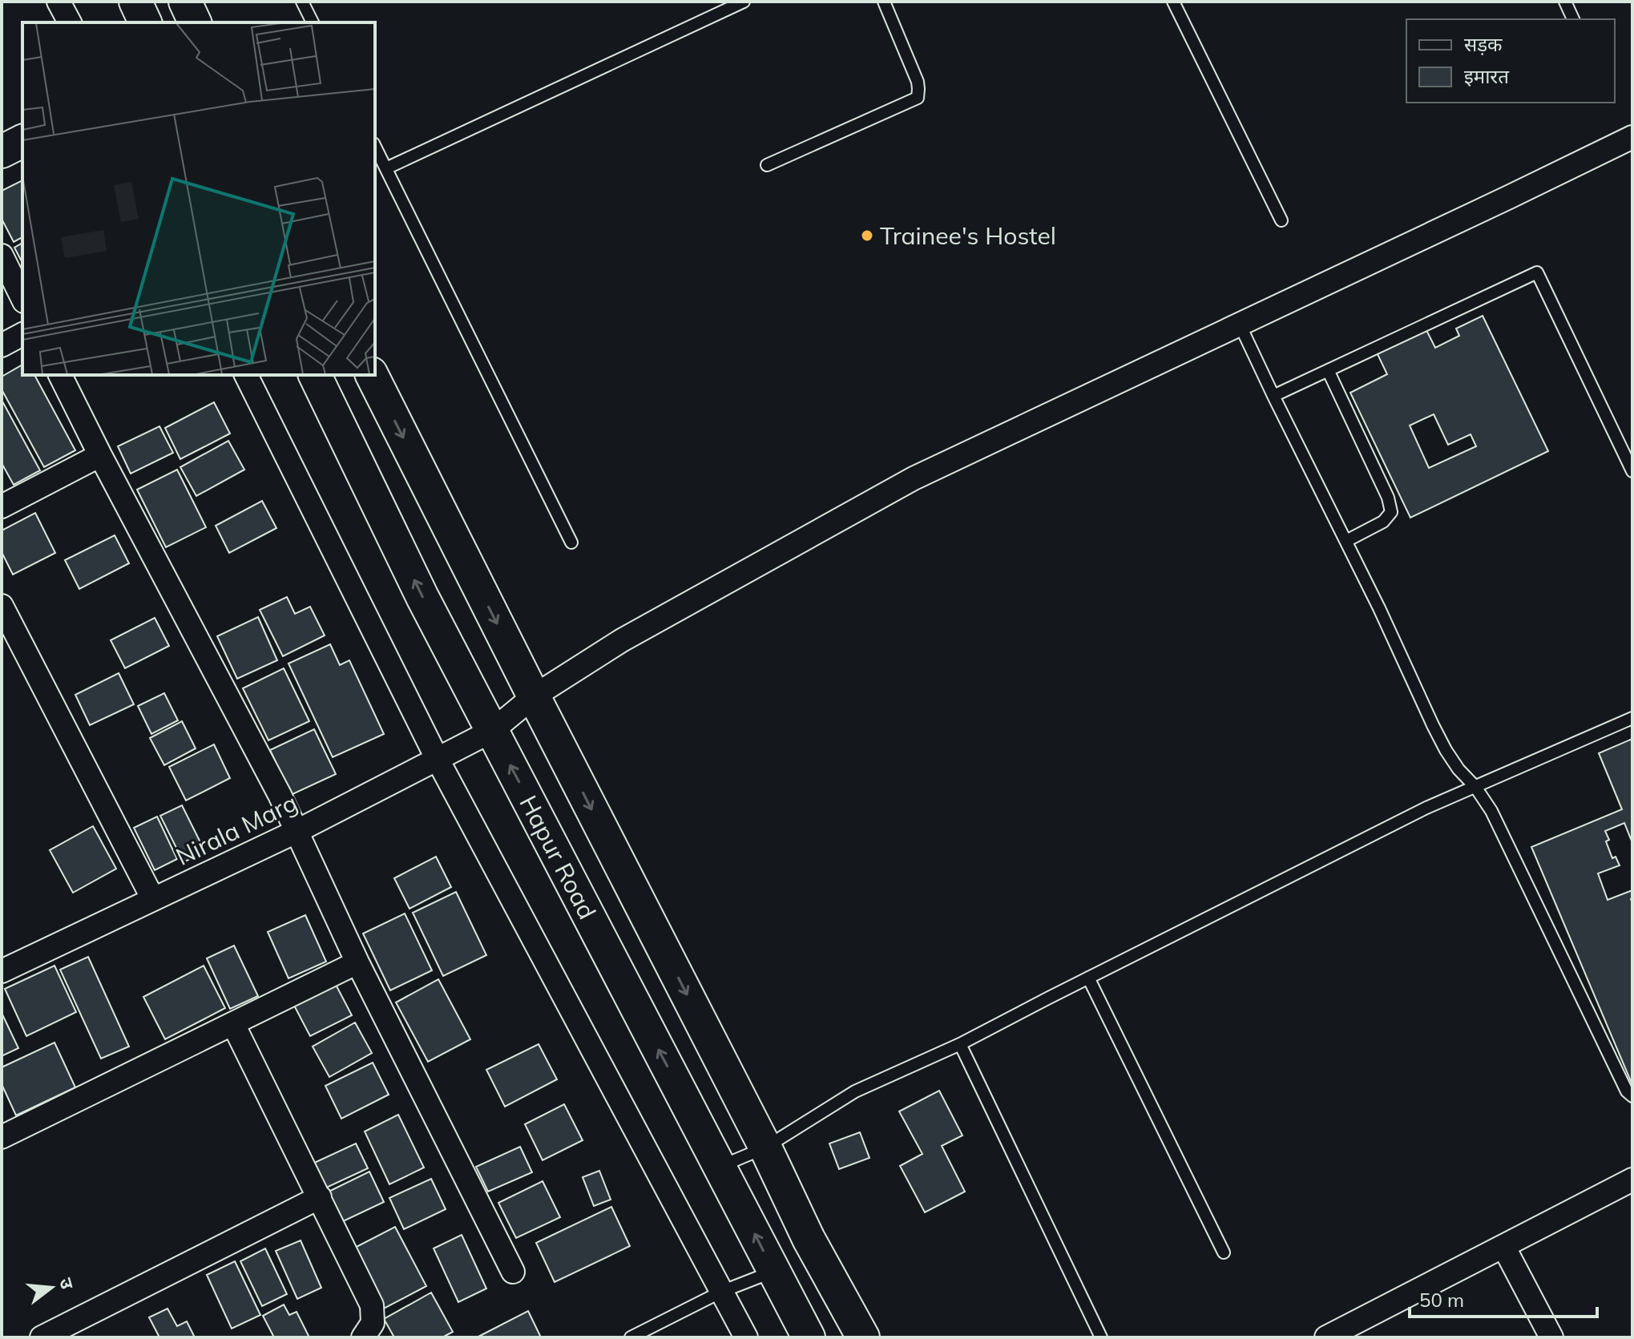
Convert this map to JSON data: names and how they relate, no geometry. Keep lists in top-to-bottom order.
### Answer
{
  "streets": {
    "main road": ["Hapur Road"],
    "street": ["Nirala Marg"]
  },
  "crossings": [
    ["Nirala Marg", "Hapur Road"]
  ],
  "places": ["Trainee's Hostel"],
  "legend": ["सड़क", "इमारत"],
  "scale_bar": "50 m",
  "north": "right"
}
